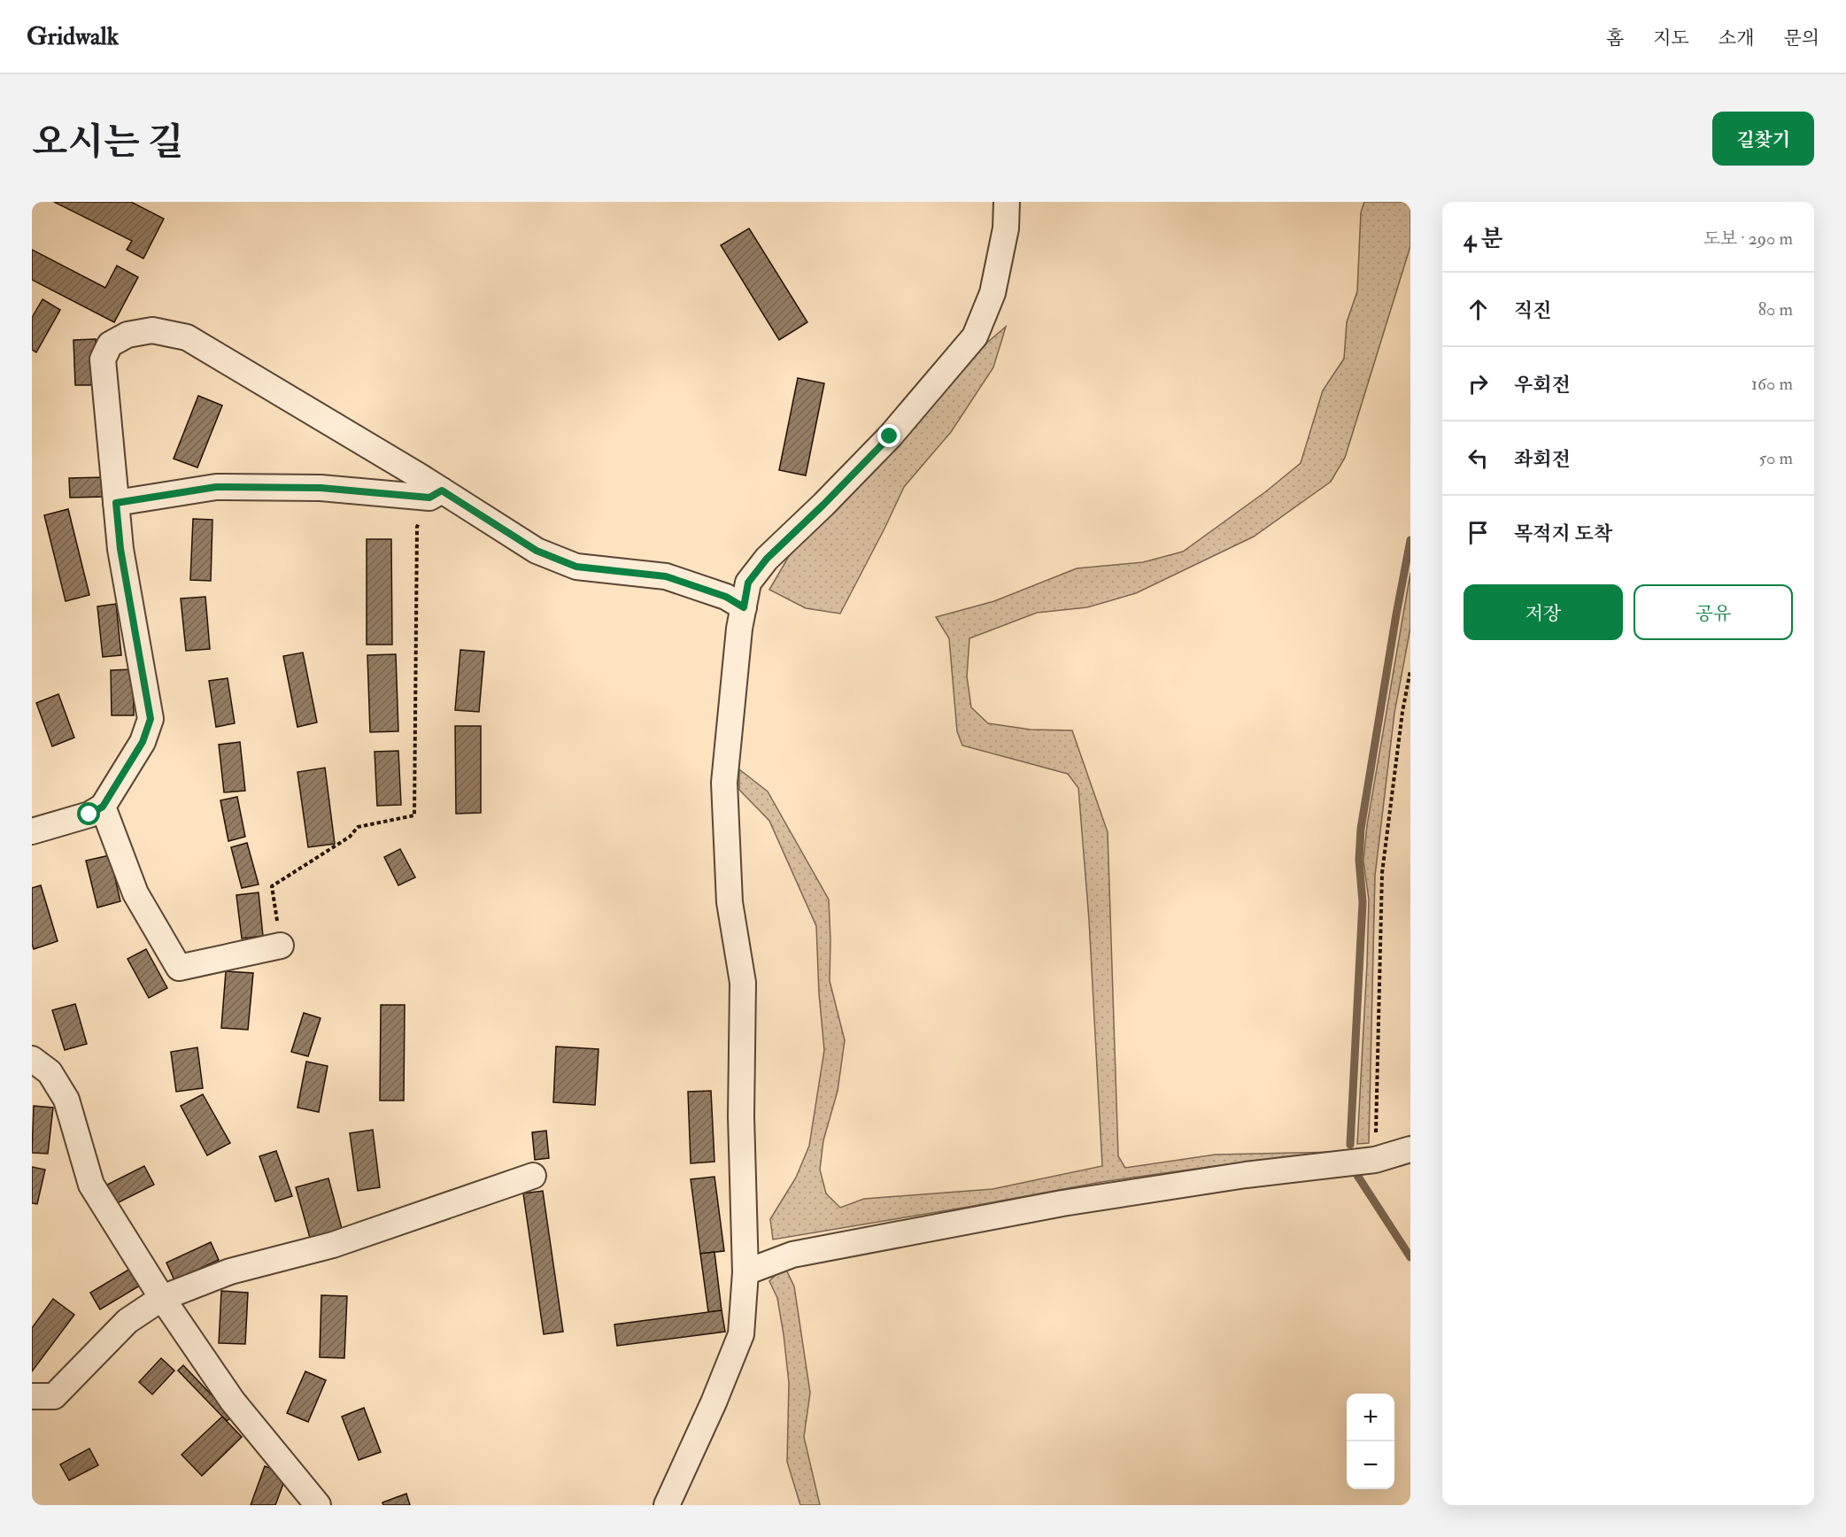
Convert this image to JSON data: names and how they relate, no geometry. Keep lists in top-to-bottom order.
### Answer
{
  "page": {
    "header": "Gridwalk",
    "nav": [
      "홈",
      "지도",
      "소개",
      "문의"
    ],
    "title": "오시는 길",
    "buttons": [
      "길찾기",
      ["저장", "공유"]
    ],
    "heading": ["4 분", "도보 · 290 m"],
    "list": [
      ["직진", "80 m"],
      ["우회전", "160 m"],
      ["좌회전", "50 m"],
      "목적지 도착"
    ],
    "map_buttons": ["+", "−"]
  }
}
